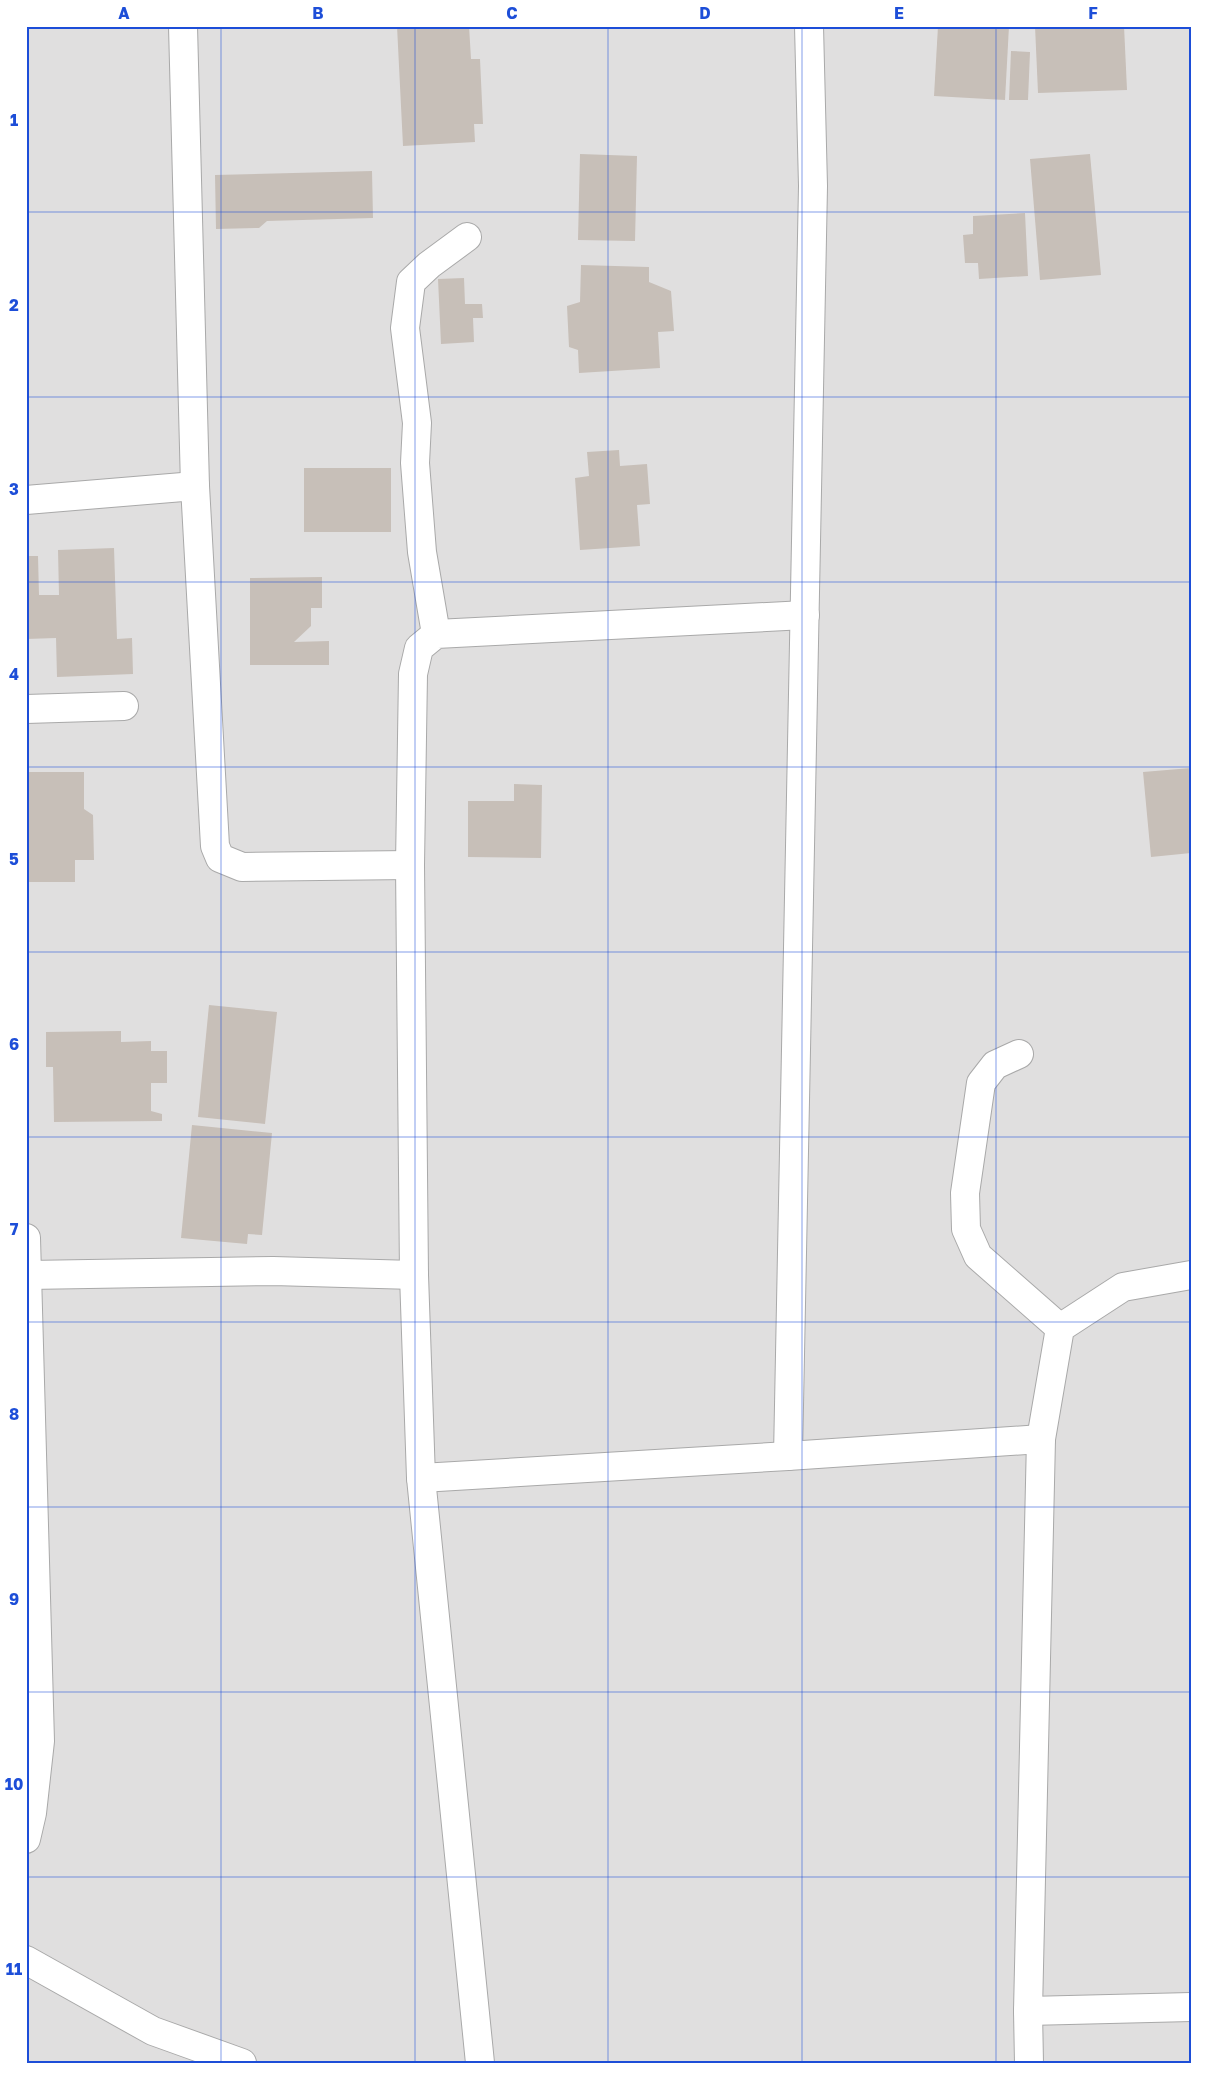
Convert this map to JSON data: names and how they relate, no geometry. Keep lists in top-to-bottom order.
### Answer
{
  "grid": {
    "columns": [
      "A",
      "B",
      "C",
      "D",
      "E",
      "F"
    ],
    "rows": [
      "1",
      "2",
      "3",
      "4",
      "5",
      "6",
      "7",
      "8",
      "9",
      "10",
      "11"
    ]
  }
}
